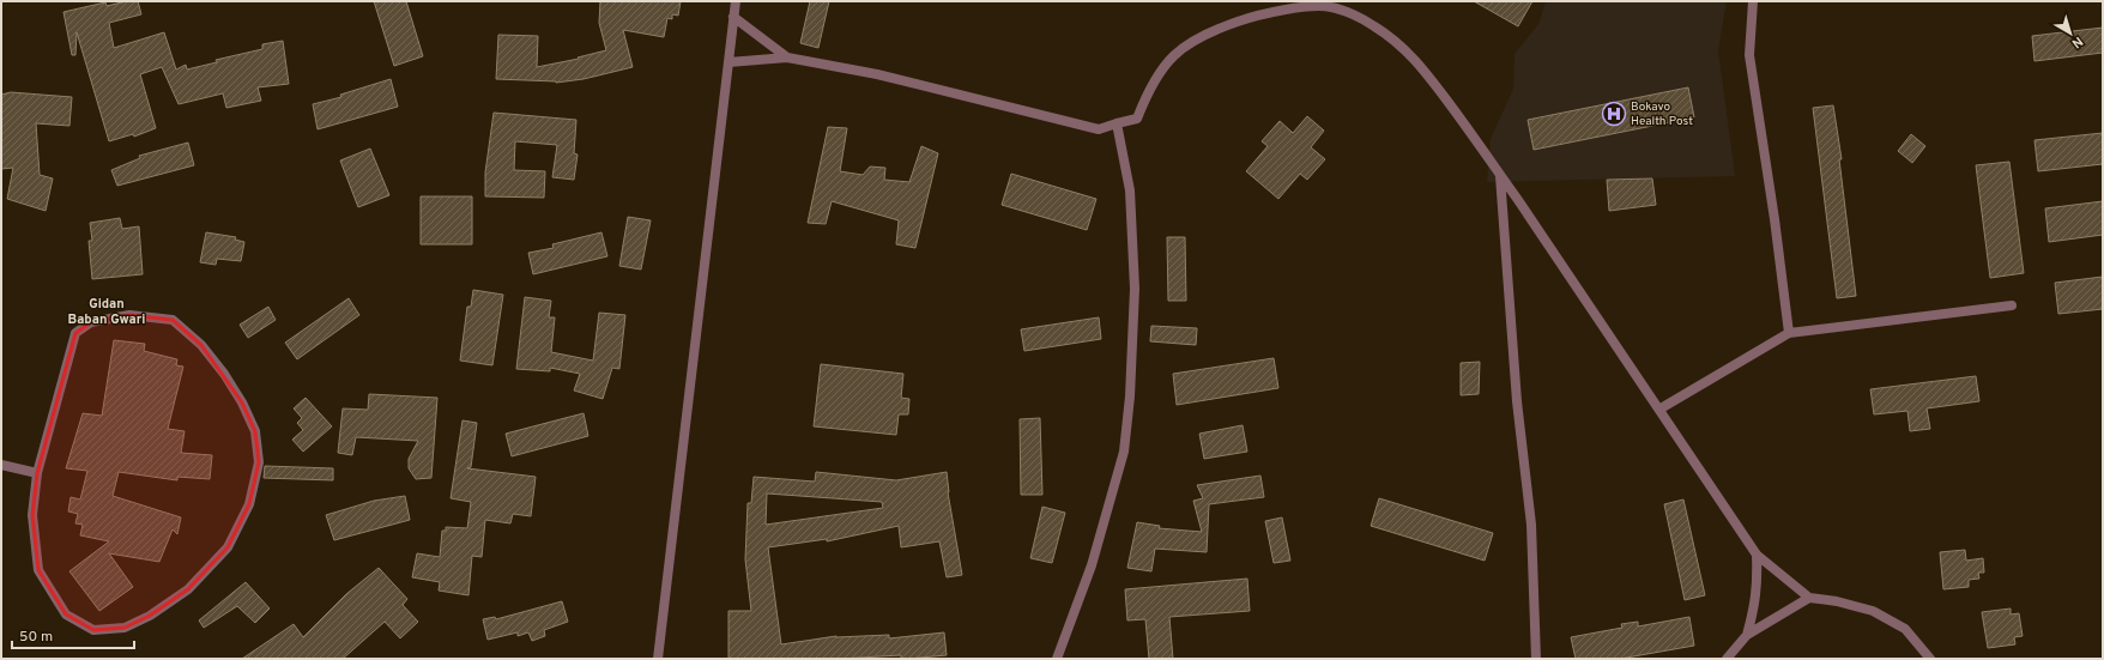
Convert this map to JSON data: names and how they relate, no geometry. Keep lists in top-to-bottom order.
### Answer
{
  "districts": ["Gidan Baban Gwari"],
  "places": {
    "hospital": ["Bokavo Health Post"]
  },
  "scale_bar": "50 m",
  "north": "bottom right"
}
